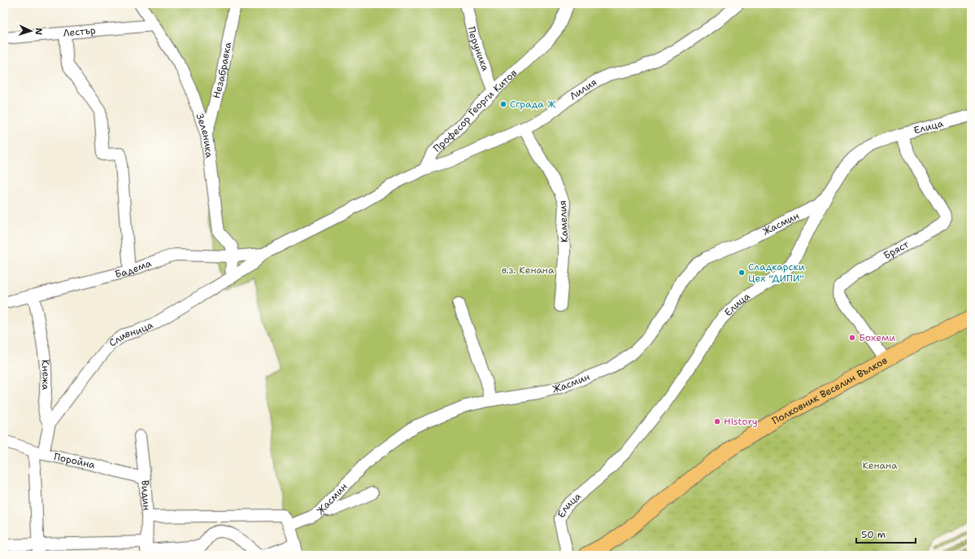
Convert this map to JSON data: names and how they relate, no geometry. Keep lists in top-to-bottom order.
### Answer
{
  "streets": {
    "main road": ["Полковник Веселин Вълков"],
    "street": [
      "Лестър",
      "Перуника",
      "Незабравка",
      "Лилия",
      "Професор Георги Китов",
      "Елица",
      "Зеленика",
      "Камелия",
      "Жасмин",
      "Бряст",
      "Бадема",
      "Сливница",
      "Кнежа",
      "Поройна",
      "Видин"
    ]
  },
  "crossings": [
    ["Лестър", "Зеленика"],
    ["Перуника", "Професор Георги Китов"],
    ["Незабравка", "Зеленика"],
    ["Лилия", "Професор Георги Китов"],
    ["Лилия", "Камелия"],
    ["Елица", "Жасмин"],
    ["Елица", "Бряст"],
    ["Зеленика", "Бадема"],
    ["Зеленика", "Сливница"],
    ["Бряст", "Полковник Веселин Вълков"],
    ["Бадема", "Сливница"],
    ["Бадема", "Кнежа"],
    ["Сливница", "Кнежа"],
    ["Сливница", "Поройна"],
    ["Поройна", "Видин"]
  ],
  "parks": ["в.з. Кенана", "Кенана"],
  "places": [
    "Сграда Ж",
    "Сладкарски Цех \"ДИПИ\"",
    "Бохеми",
    "History"
  ],
  "scale_bar": "50 m",
  "north": "right"
}
